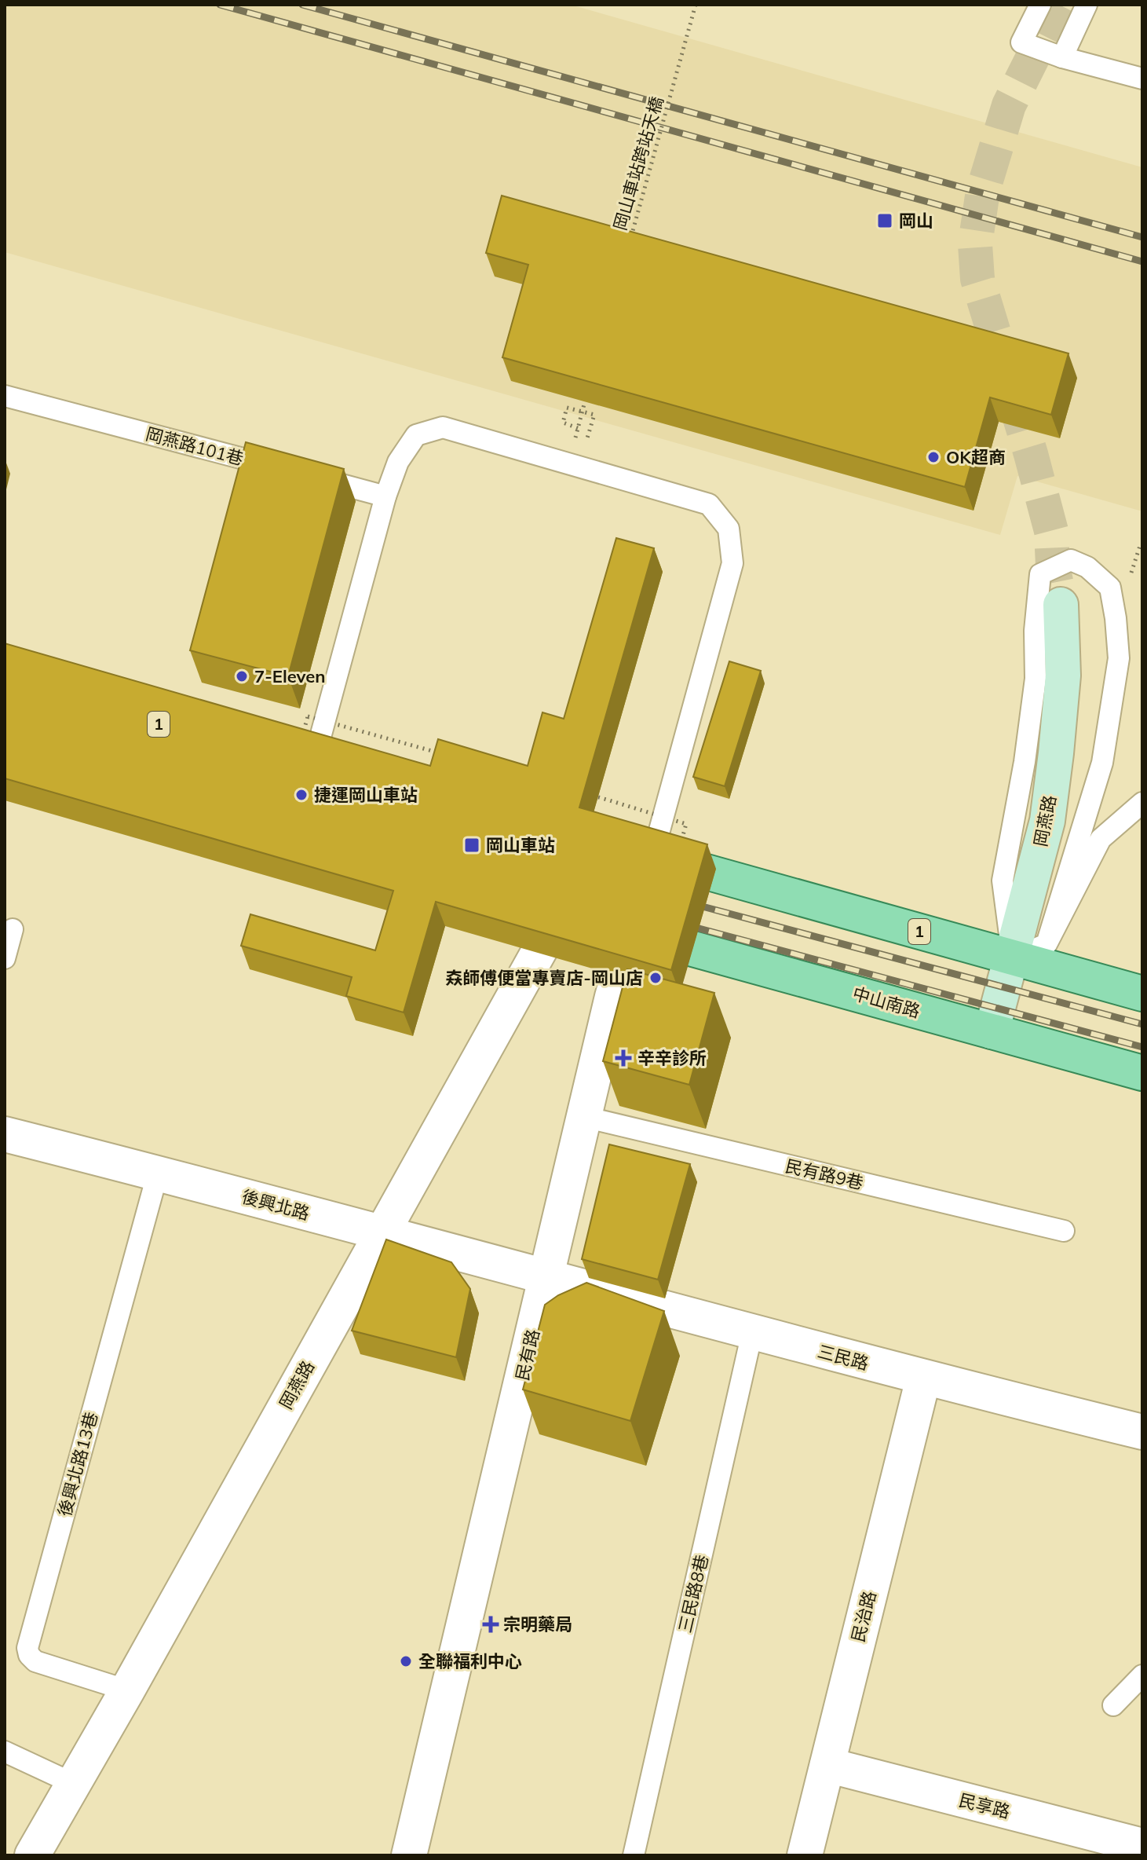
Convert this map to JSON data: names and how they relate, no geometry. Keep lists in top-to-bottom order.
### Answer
{
  "streets": {
    "main road": ["1", "中山南路"],
    "street": [
      "岡燕路",
      "後興北路",
      "民有路",
      "三民路",
      "民治路",
      "民享路"
    ],
    "lane": [
      "岡燕路101巷",
      "民有路9巷",
      "後興北路13巷",
      "三民路8巷"
    ],
    "path": ["岡山車站跨站天橋"]
  },
  "crossings": [
    ["1", "岡燕路"],
    ["1", "民有路"],
    ["岡燕路", "中山南路"],
    ["岡燕路", "後興北路"],
    ["岡燕路", "後興北路13巷"],
    ["中山南路", "民有路"],
    ["民有路9巷", "民有路"],
    ["後興北路", "民有路"],
    ["後興北路", "三民路"],
    ["後興北路", "後興北路13巷"],
    ["民有路", "三民路"],
    ["三民路", "三民路8巷"],
    ["三民路", "民治路"],
    ["民治路", "民享路"]
  ],
  "places": {
    "transit": ["岡山", "岡山車站"],
    "other": [
      "OK超商",
      "7-Eleven",
      "捷運岡山車站",
      "𡘙師傅便當專賣店-岡山店",
      "全聯福利中心"
    ],
    "health": ["辛辛診所", "宗明藥局"]
  }
}
